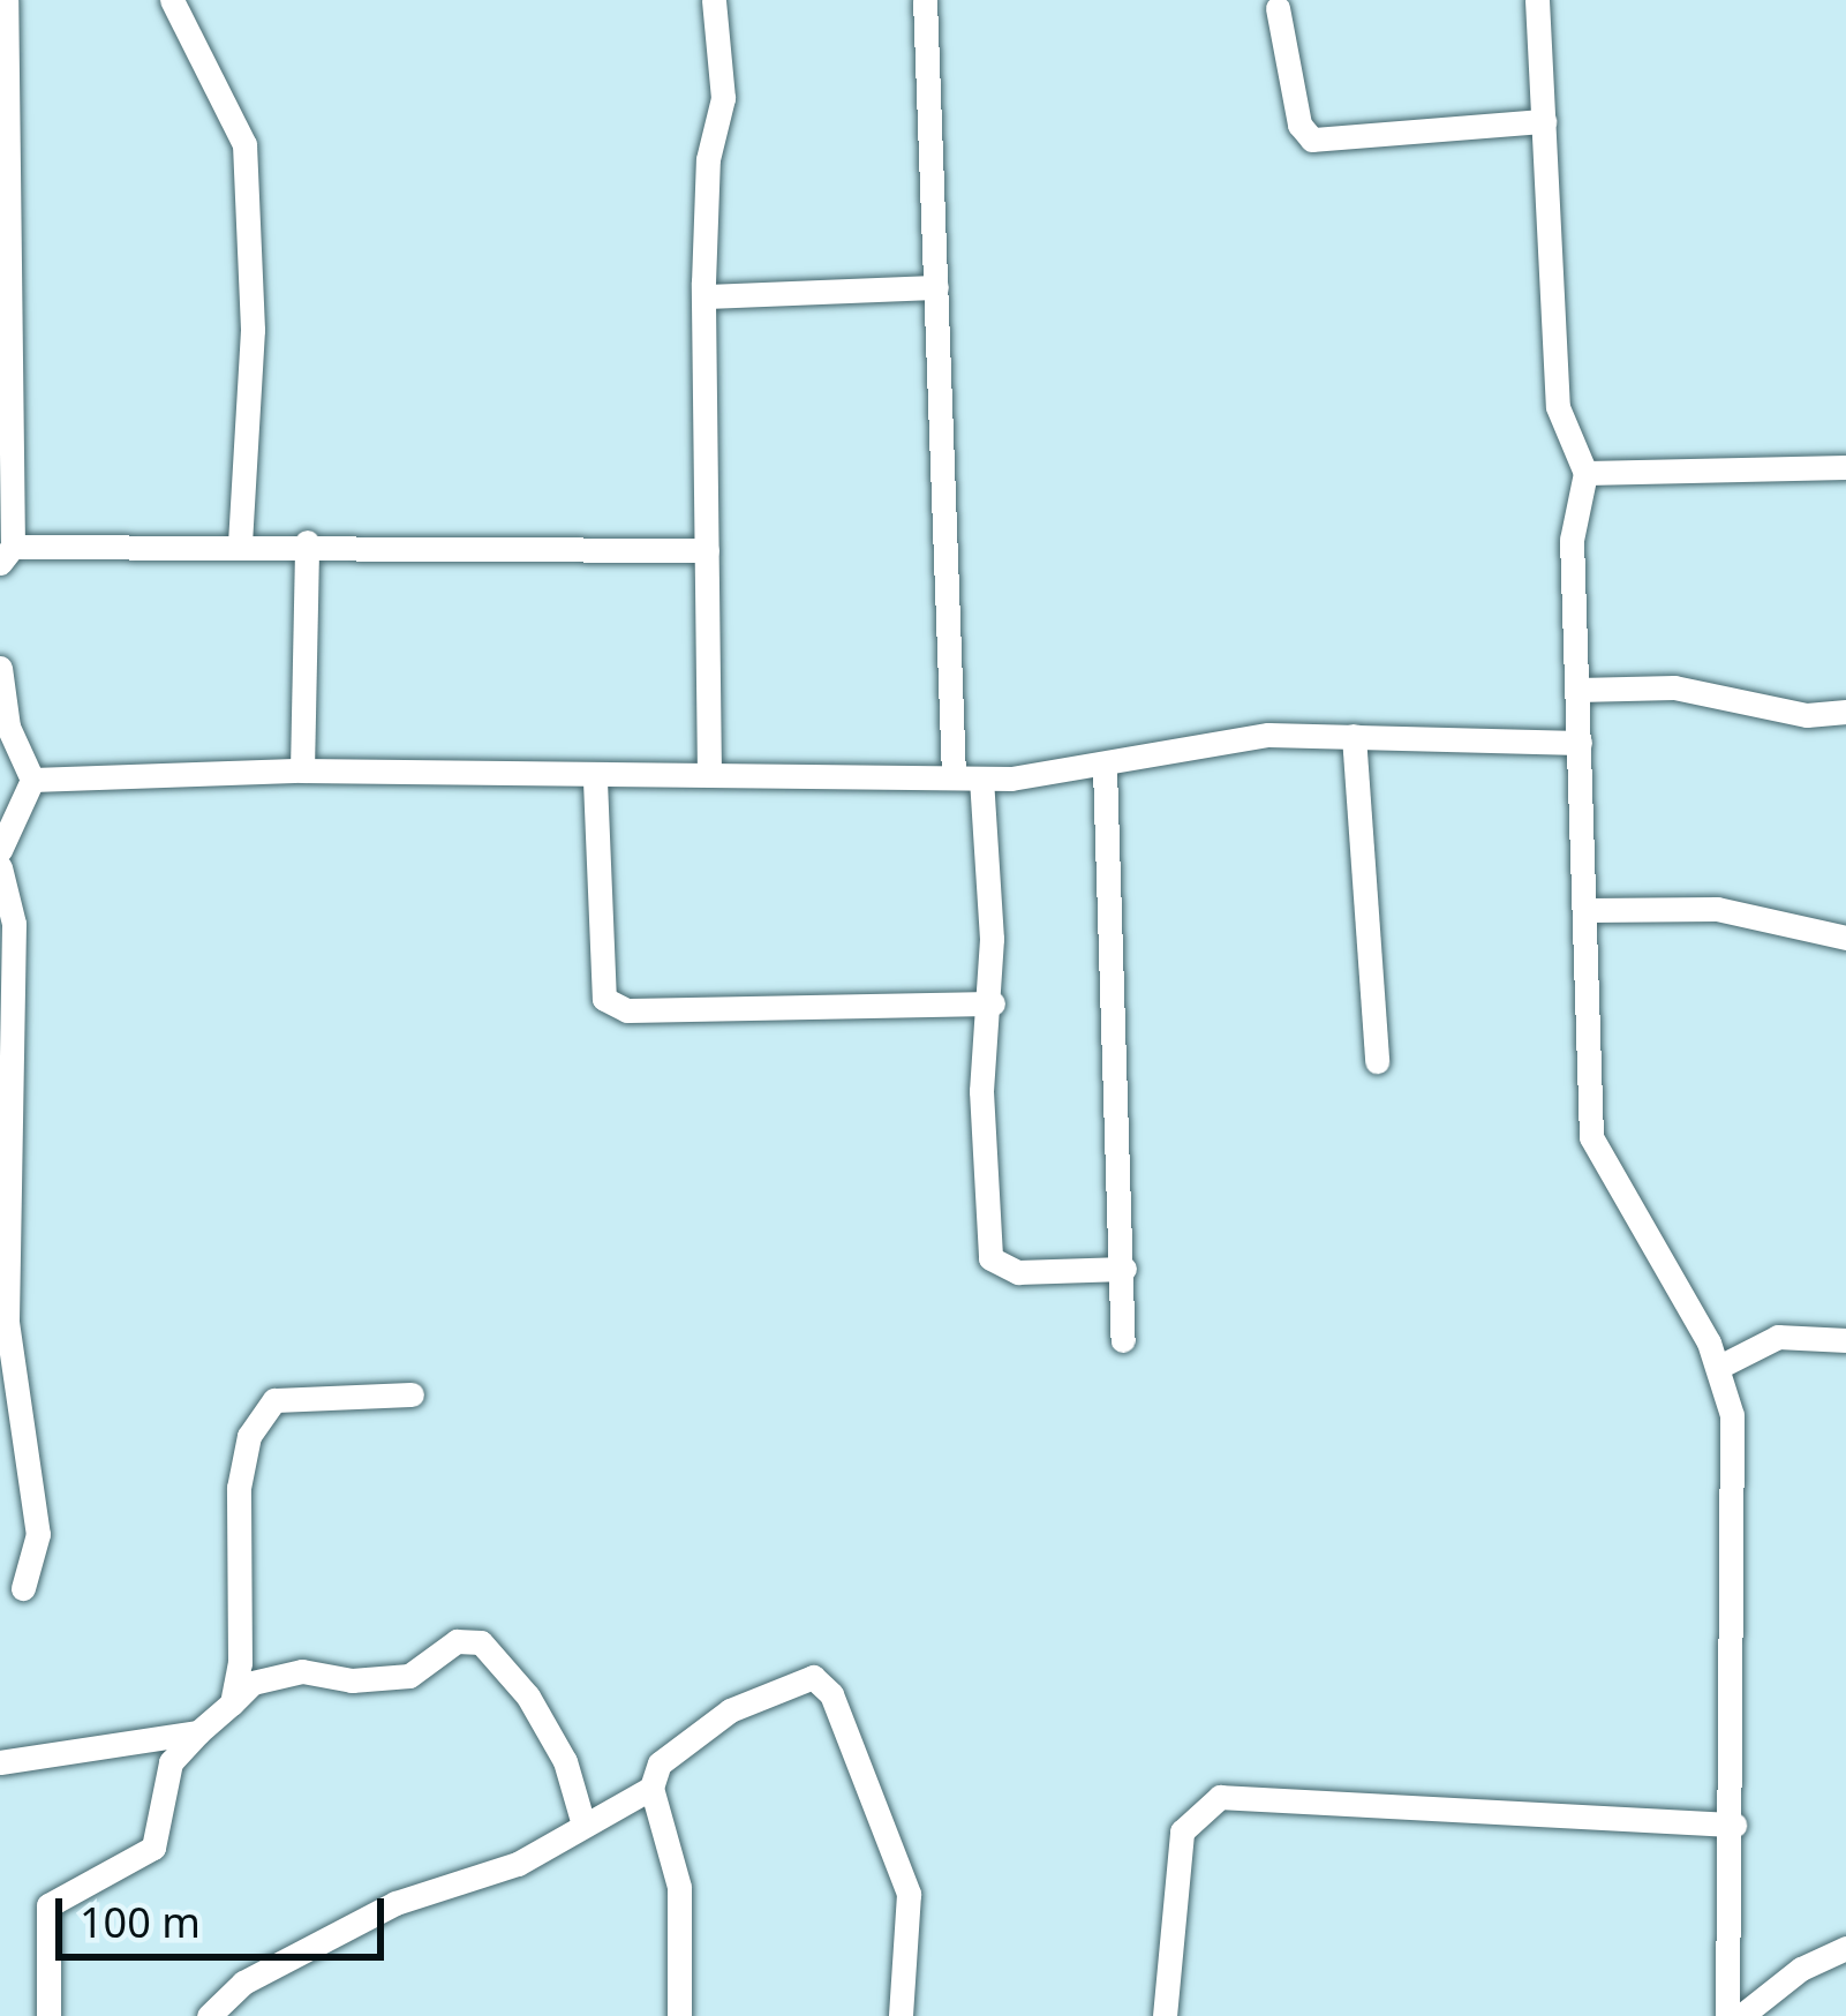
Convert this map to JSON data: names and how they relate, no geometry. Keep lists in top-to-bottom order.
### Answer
{
  "scale_bar": "100 m"
}
